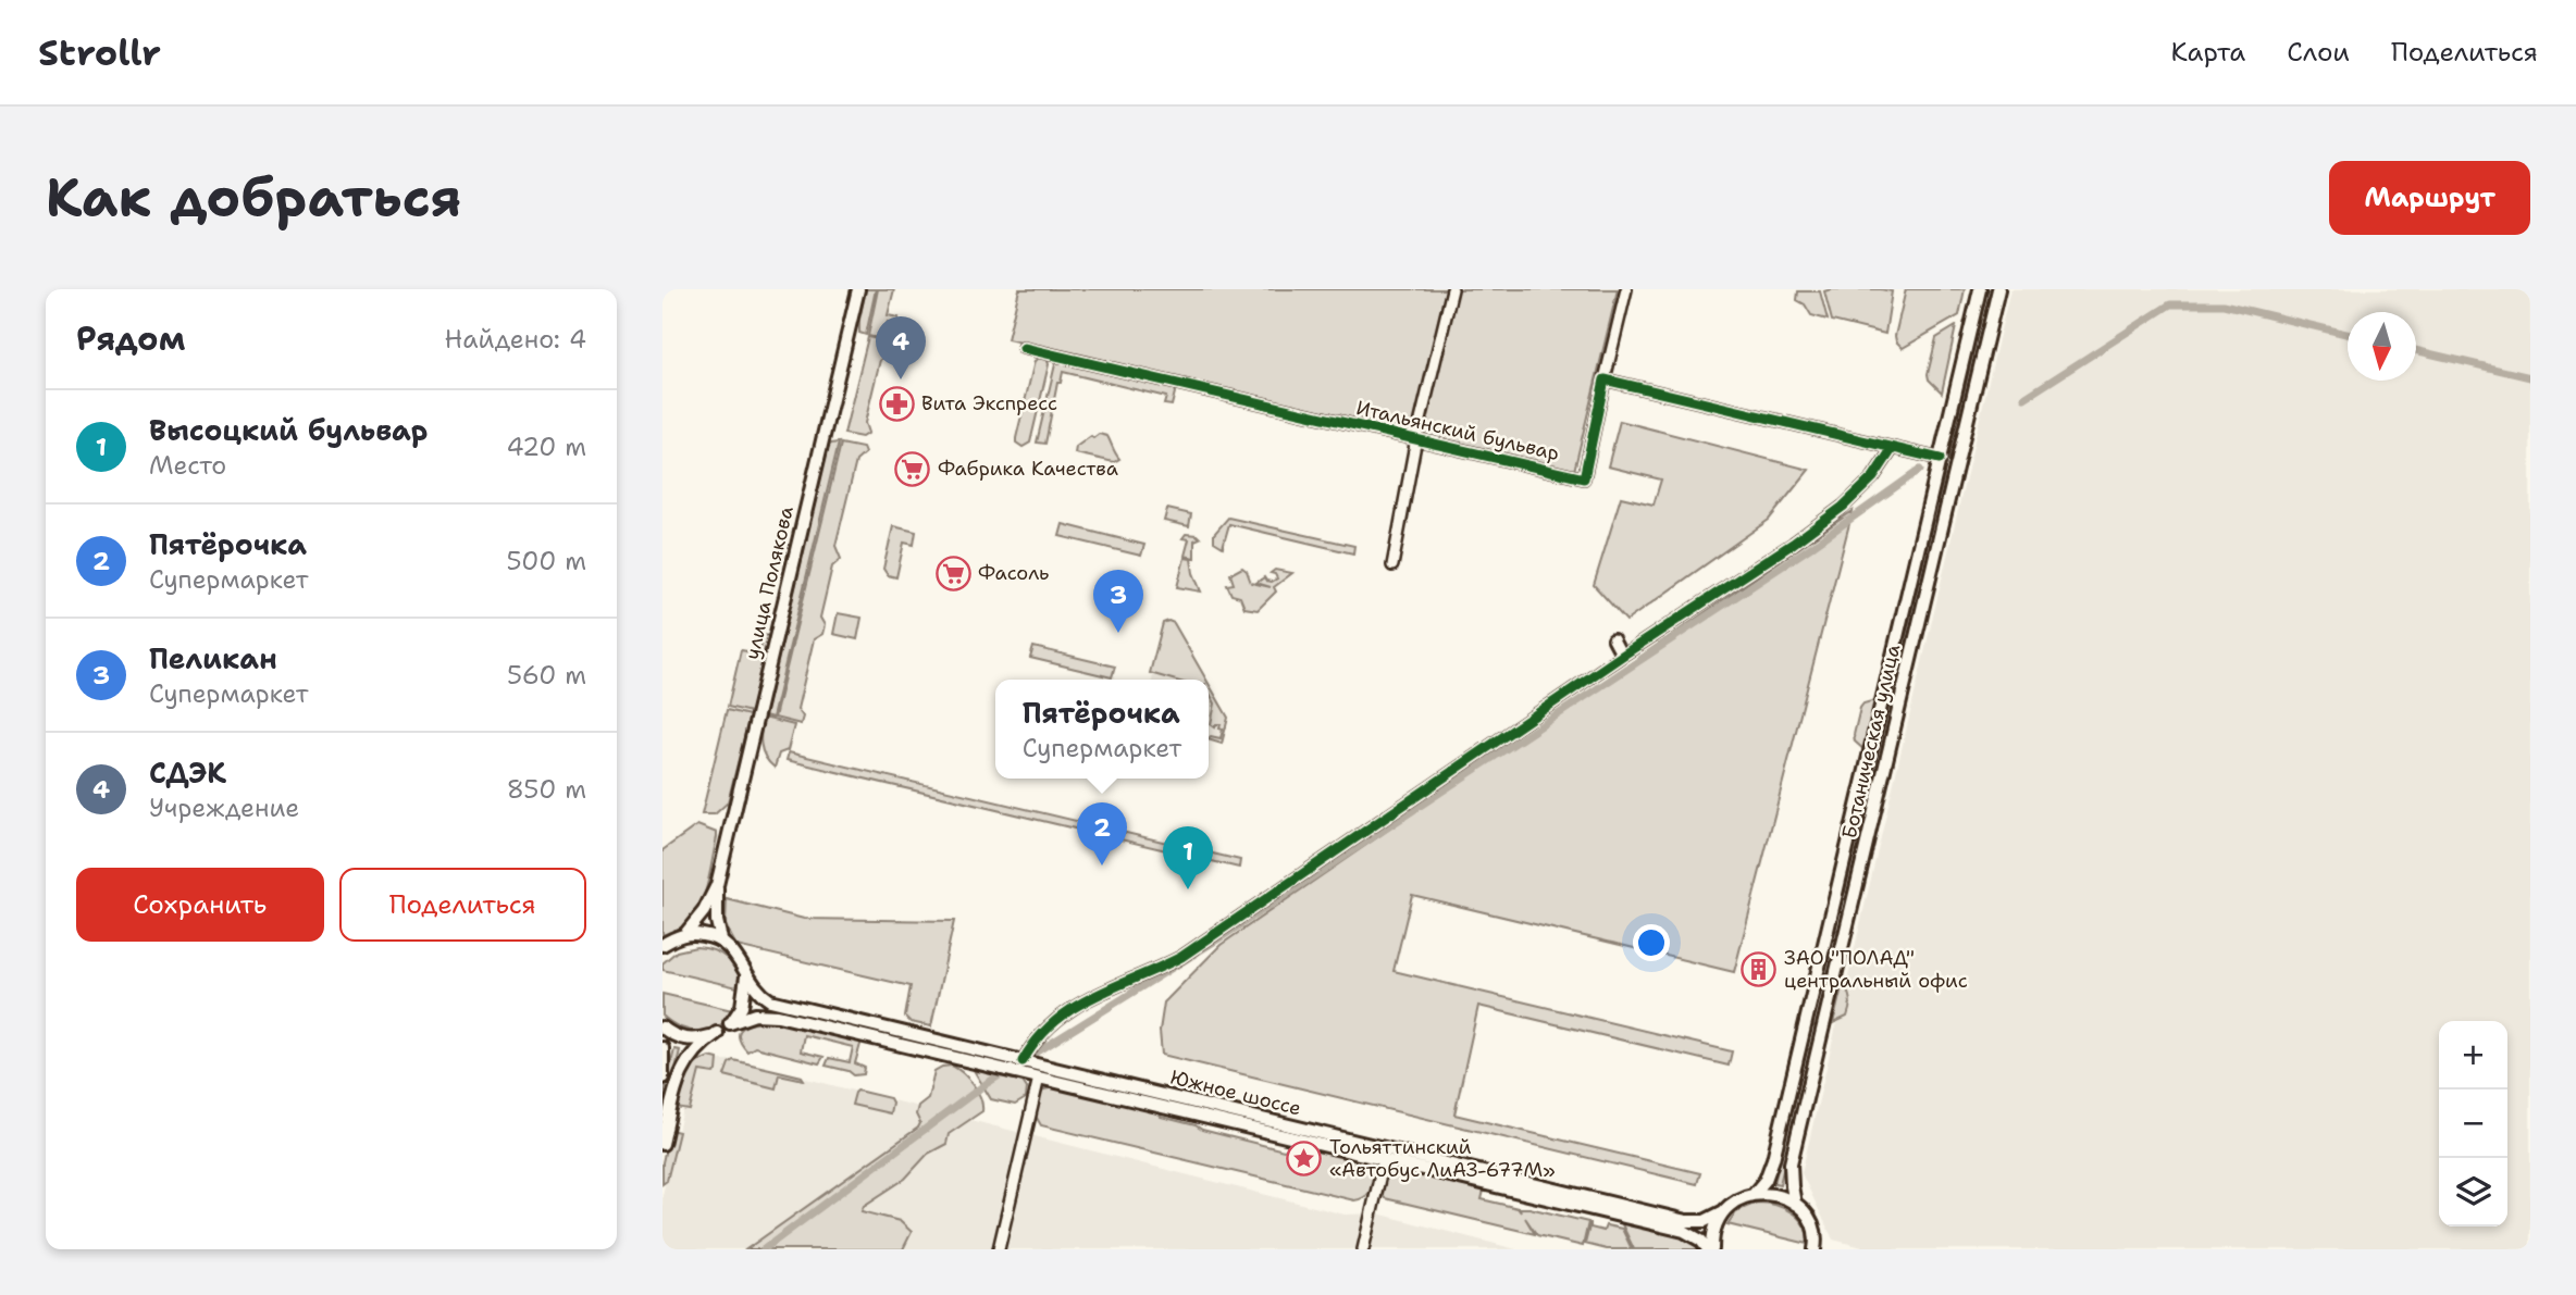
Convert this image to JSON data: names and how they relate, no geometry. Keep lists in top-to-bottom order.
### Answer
{
  "streets": {
    "main road": ["улица Полякова", "Ботаническая улица", "Южное шоссе"],
    "street": ["Итальянский бульвар"]
  },
  "crossings": [
    ["улица Полякова", "Южное шоссе"],
    ["Ботаническая улица", "Южное шоссе"]
  ],
  "places": {
    "pharmacy": ["Вита Экспресс"],
    "supermarket": ["Фабрика Качества", "Фасоль"],
    "building": ["ЗАО \"ПОЛАД\" центральный офис"],
    "place": ["Тольяттинский «Автобус ЛиАЗ-677М»"]
  },
  "north": "bottom",
  "page": {
    "header": "Strollr",
    "nav": ["Карта", "Слои", "Поделиться"],
    "buttons": [
      "Маршрут",
      ["Сохранить", "Поделиться"]
    ],
    "title": "Как добраться",
    "heading": ["Рядом", "Найдено: 4"],
    "pins": [
      "4",
      "3",
      "2",
      "1"
    ],
    "list": [
      {
        "mark": "1",
        "name": "Высоцкий бульвар",
        "note": "Место",
        "value": "420 m"
      },
      {
        "mark": "2",
        "name": "Пятёрочка",
        "note": "Супермаркет",
        "value": "500 m"
      },
      {
        "mark": "3",
        "name": "Пеликан",
        "note": "Супермаркет",
        "value": "560 m"
      },
      {
        "mark": "4",
        "name": "СДЭК",
        "note": "Учреждение",
        "value": "850 m"
      }
    ],
    "popup": ["Пятёрочка", "Супермаркет"],
    "map_buttons": ["+", "−"]
  }
}
